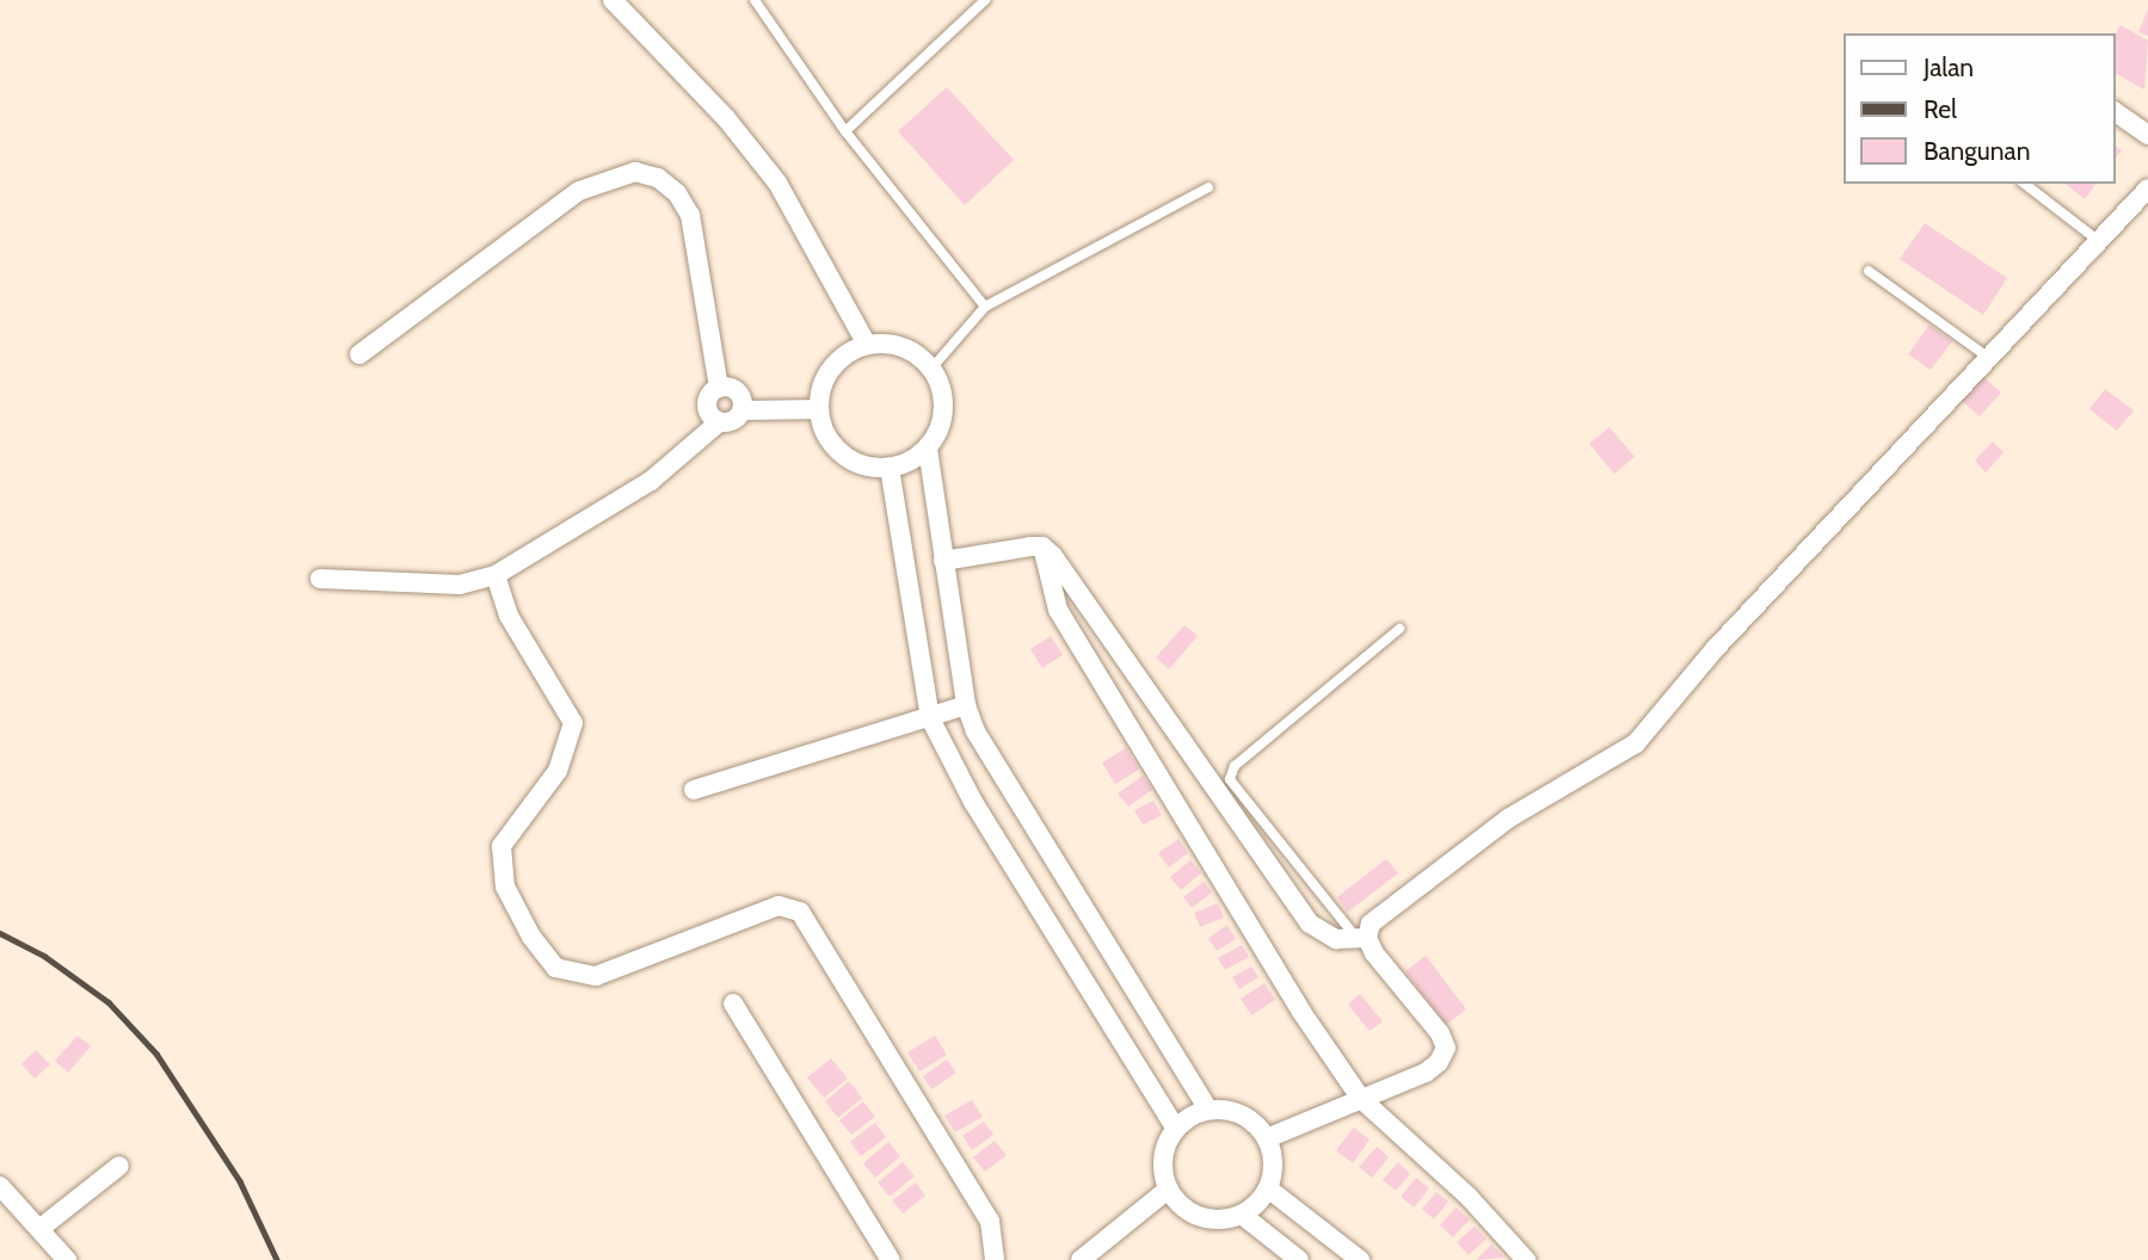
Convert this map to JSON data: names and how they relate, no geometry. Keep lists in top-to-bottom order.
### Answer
{
  "legend": ["Jalan", "Rel", "Bangunan"]
}
